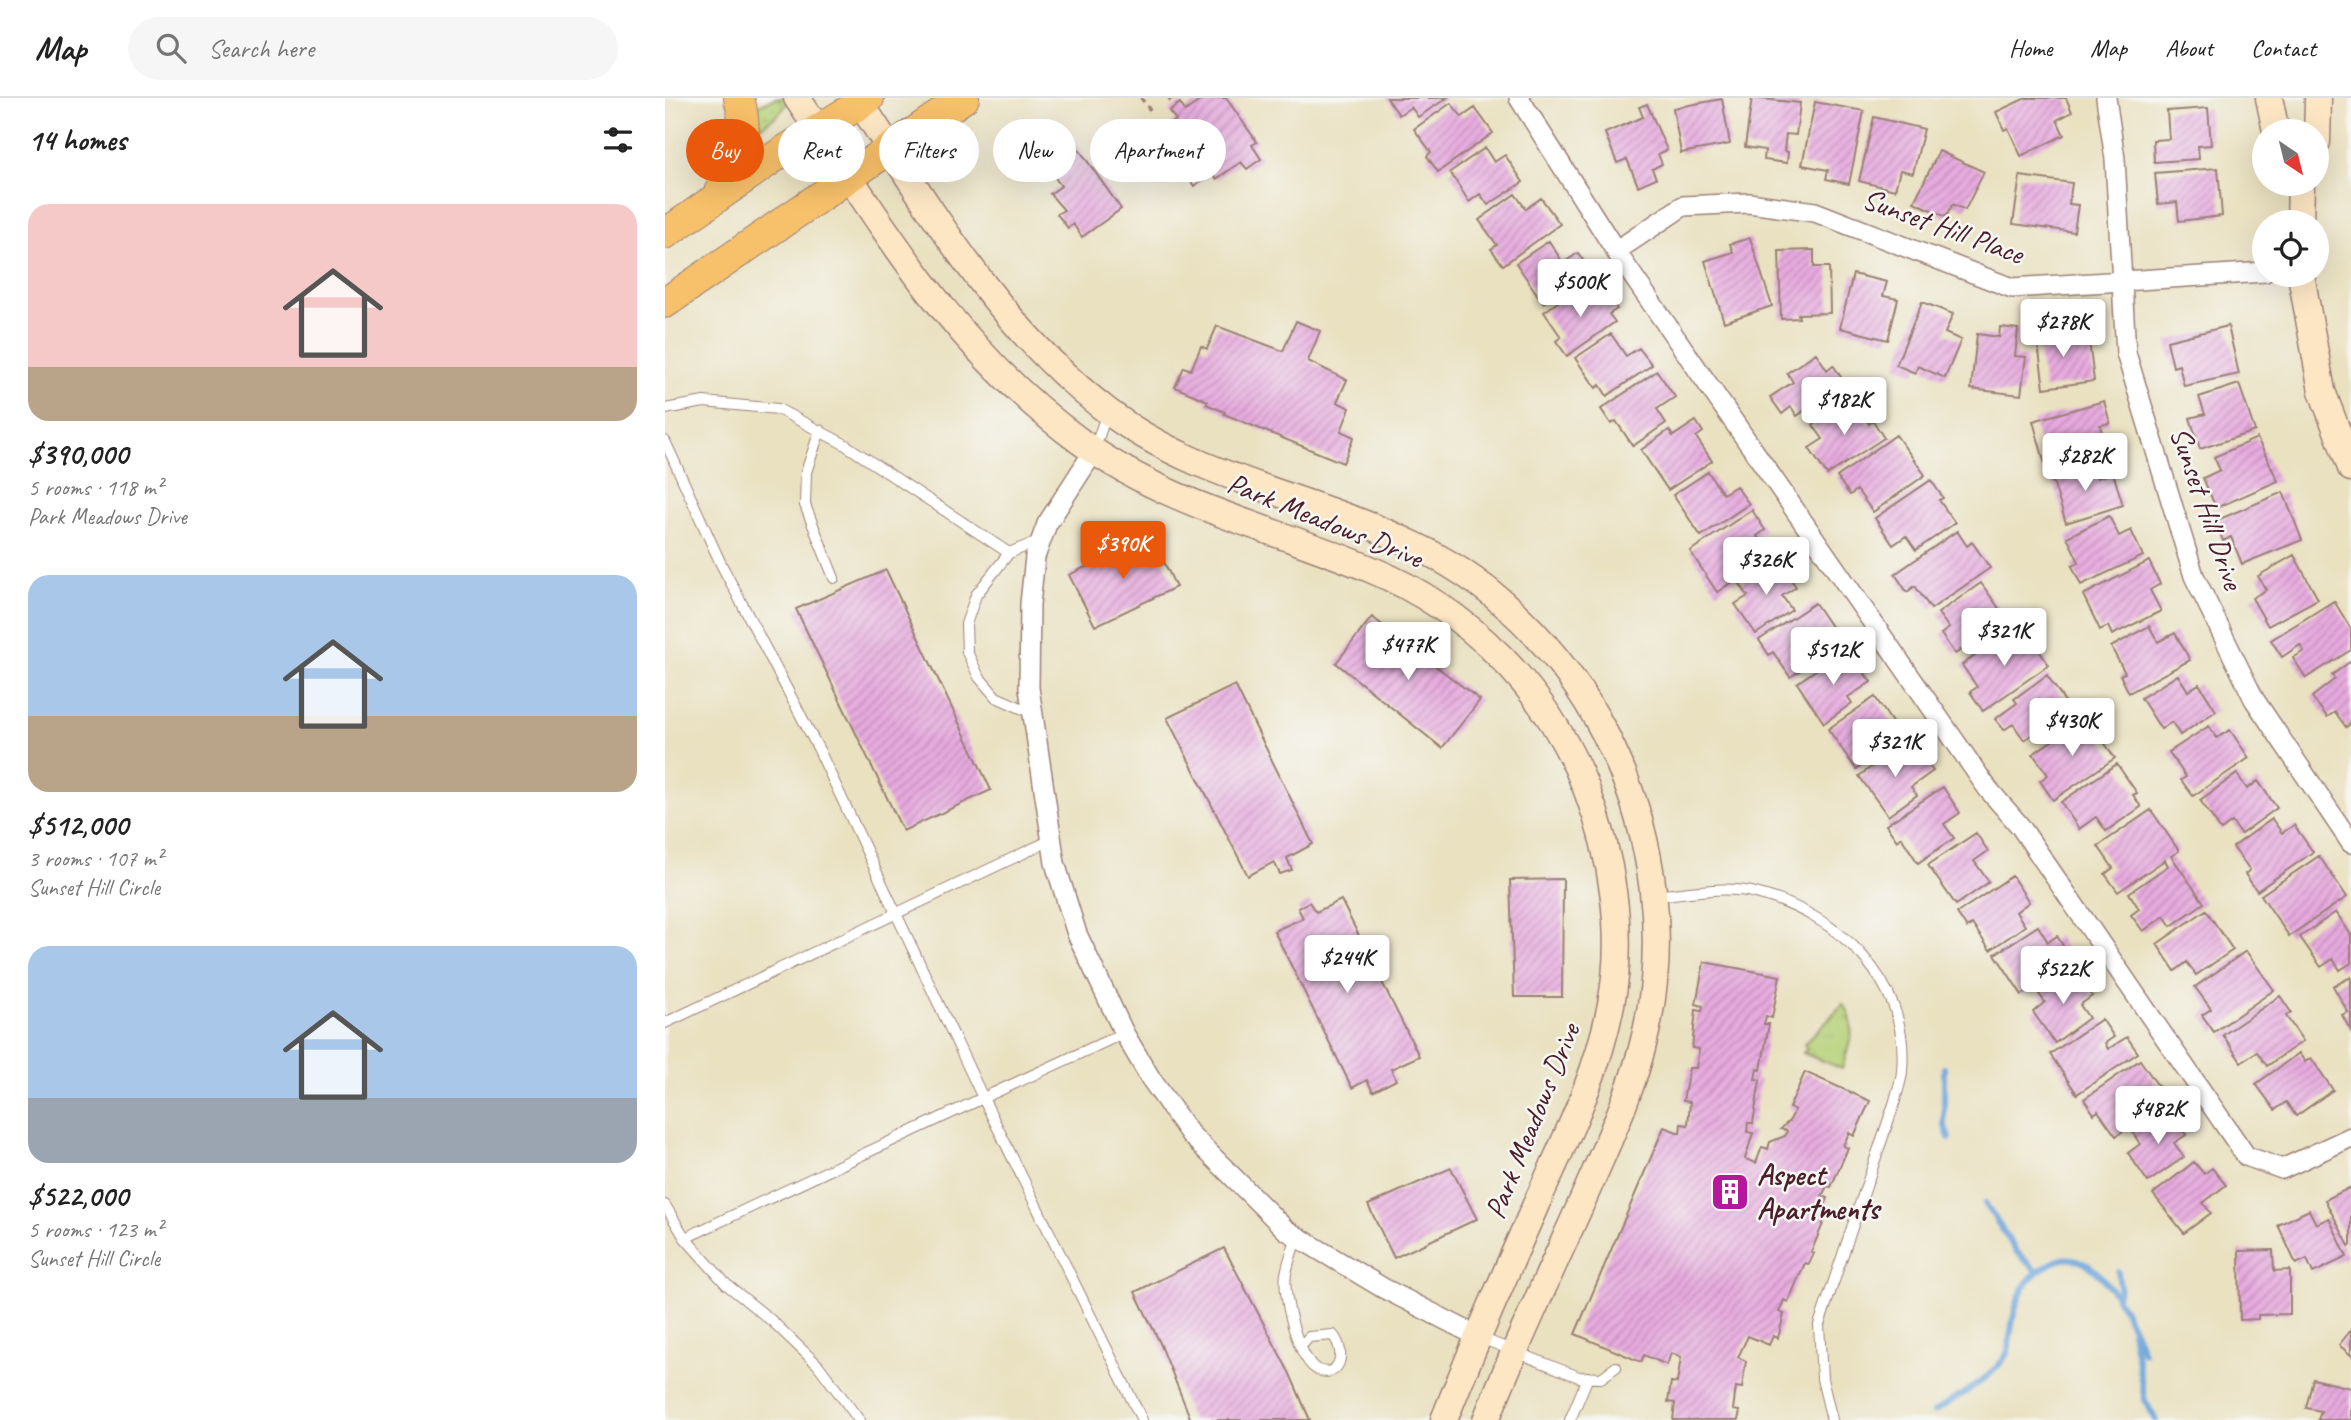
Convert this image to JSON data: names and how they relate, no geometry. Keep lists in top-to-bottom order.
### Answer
{
  "streets": {
    "main road": ["Park Meadows Drive"],
    "street": ["Sunset Hill Place", "Sunset Hill Drive"]
  },
  "crossings": [
    ["Sunset Hill Place", "Sunset Hill Drive"]
  ],
  "places": {
    "building": ["Aspect Apartments"]
  },
  "north": "bottom right",
  "page": {
    "header": "Map",
    "search": "Search here",
    "nav": [
      "Home",
      "Map",
      "About",
      "Contact"
    ],
    "heading": "14 homes",
    "chip": [
      "Buy",
      "Rent",
      "Filters",
      "New",
      "Apartment"
    ],
    "list": [
      {
        "name": "$390,000",
        "note": "5 rooms · 118 m² · Park Meadows Drive"
      },
      {
        "name": "$512,000",
        "note": "3 rooms · 107 m² · Sunset Hill Circle"
      },
      {
        "name": "$522,000",
        "note": "5 rooms · 123 m² · Sunset Hill Circle"
      }
    ],
    "price": [
      "$500K",
      "$278K",
      "$182K",
      "$282K",
      "$390K",
      "$326K",
      "$321K",
      "$477K",
      "$512K",
      "$430K",
      "$321K",
      "$244K",
      "$522K",
      "$482K"
    ]
  }
}
